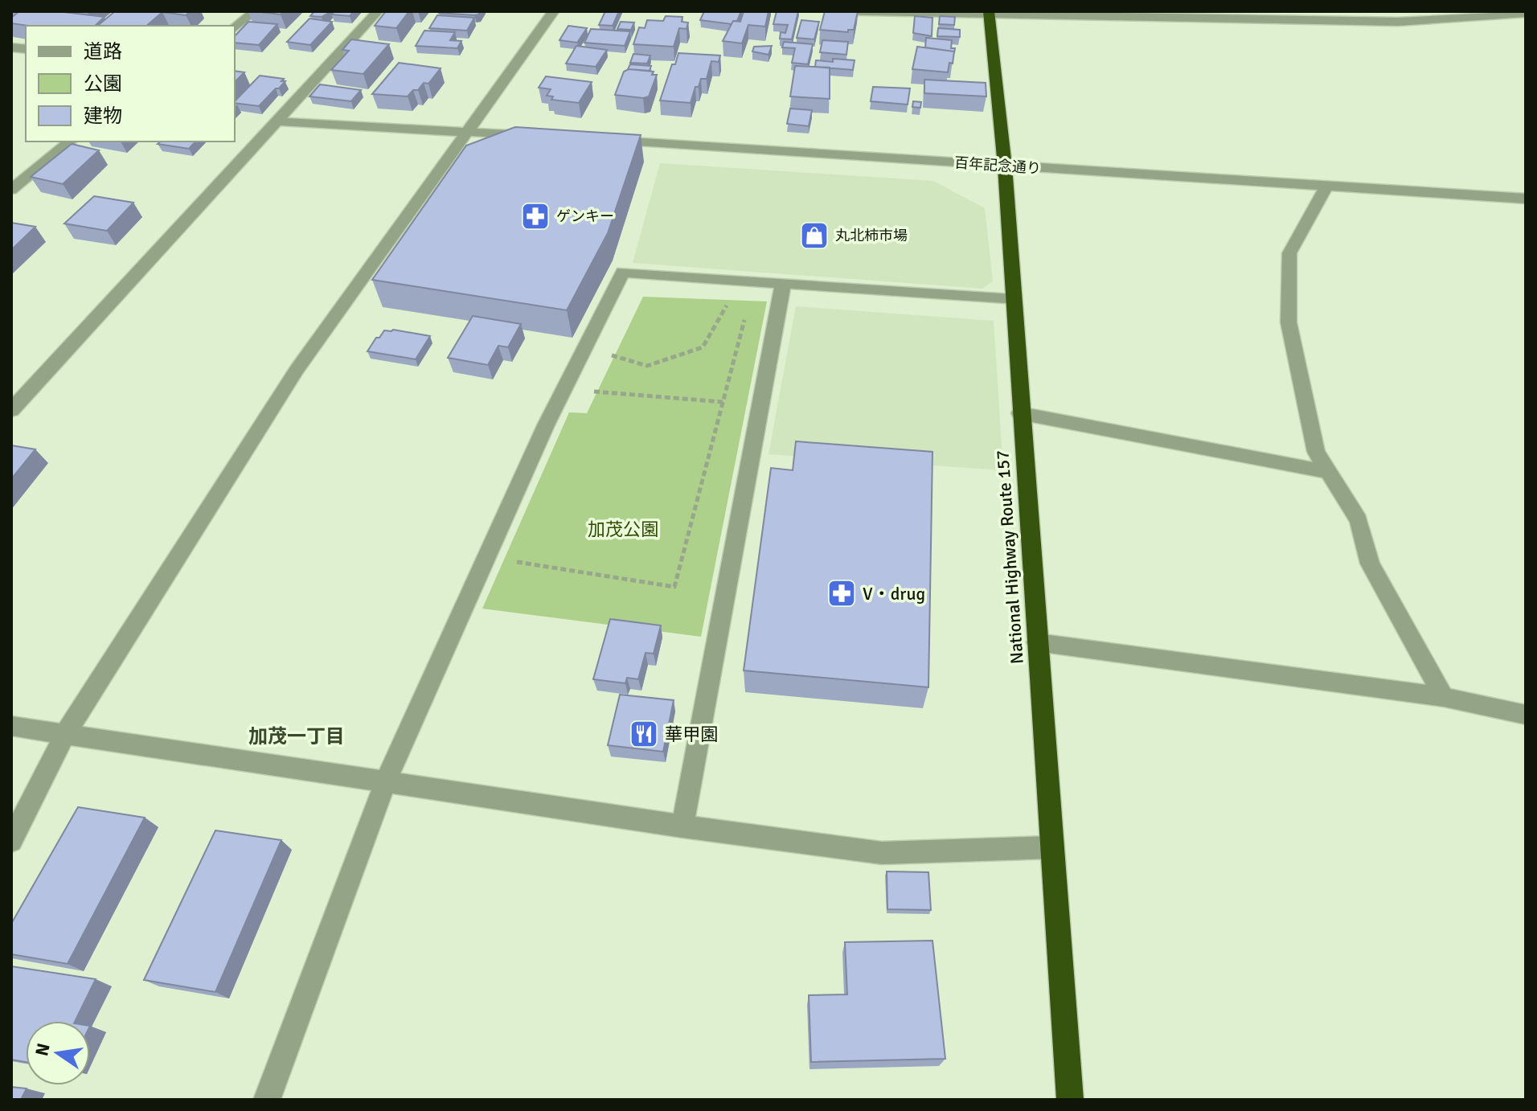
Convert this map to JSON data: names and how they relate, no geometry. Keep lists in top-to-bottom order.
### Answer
{
  "streets": {
    "highway": ["National Highway Route 157"],
    "street": ["百年記念通り"]
  },
  "crossings": [
    ["百年記念通り", "National Highway Route 157"]
  ],
  "districts": ["加茂一丁目"],
  "parks": ["加茂公園"],
  "places": {
    "pharmacy": ["ゲンキー", "V・drug"],
    "shop": ["丸北柿市場"],
    "restaurant": ["華甲園"]
  },
  "legend": ["道路", "公園", "建物"],
  "north": "left"
}
